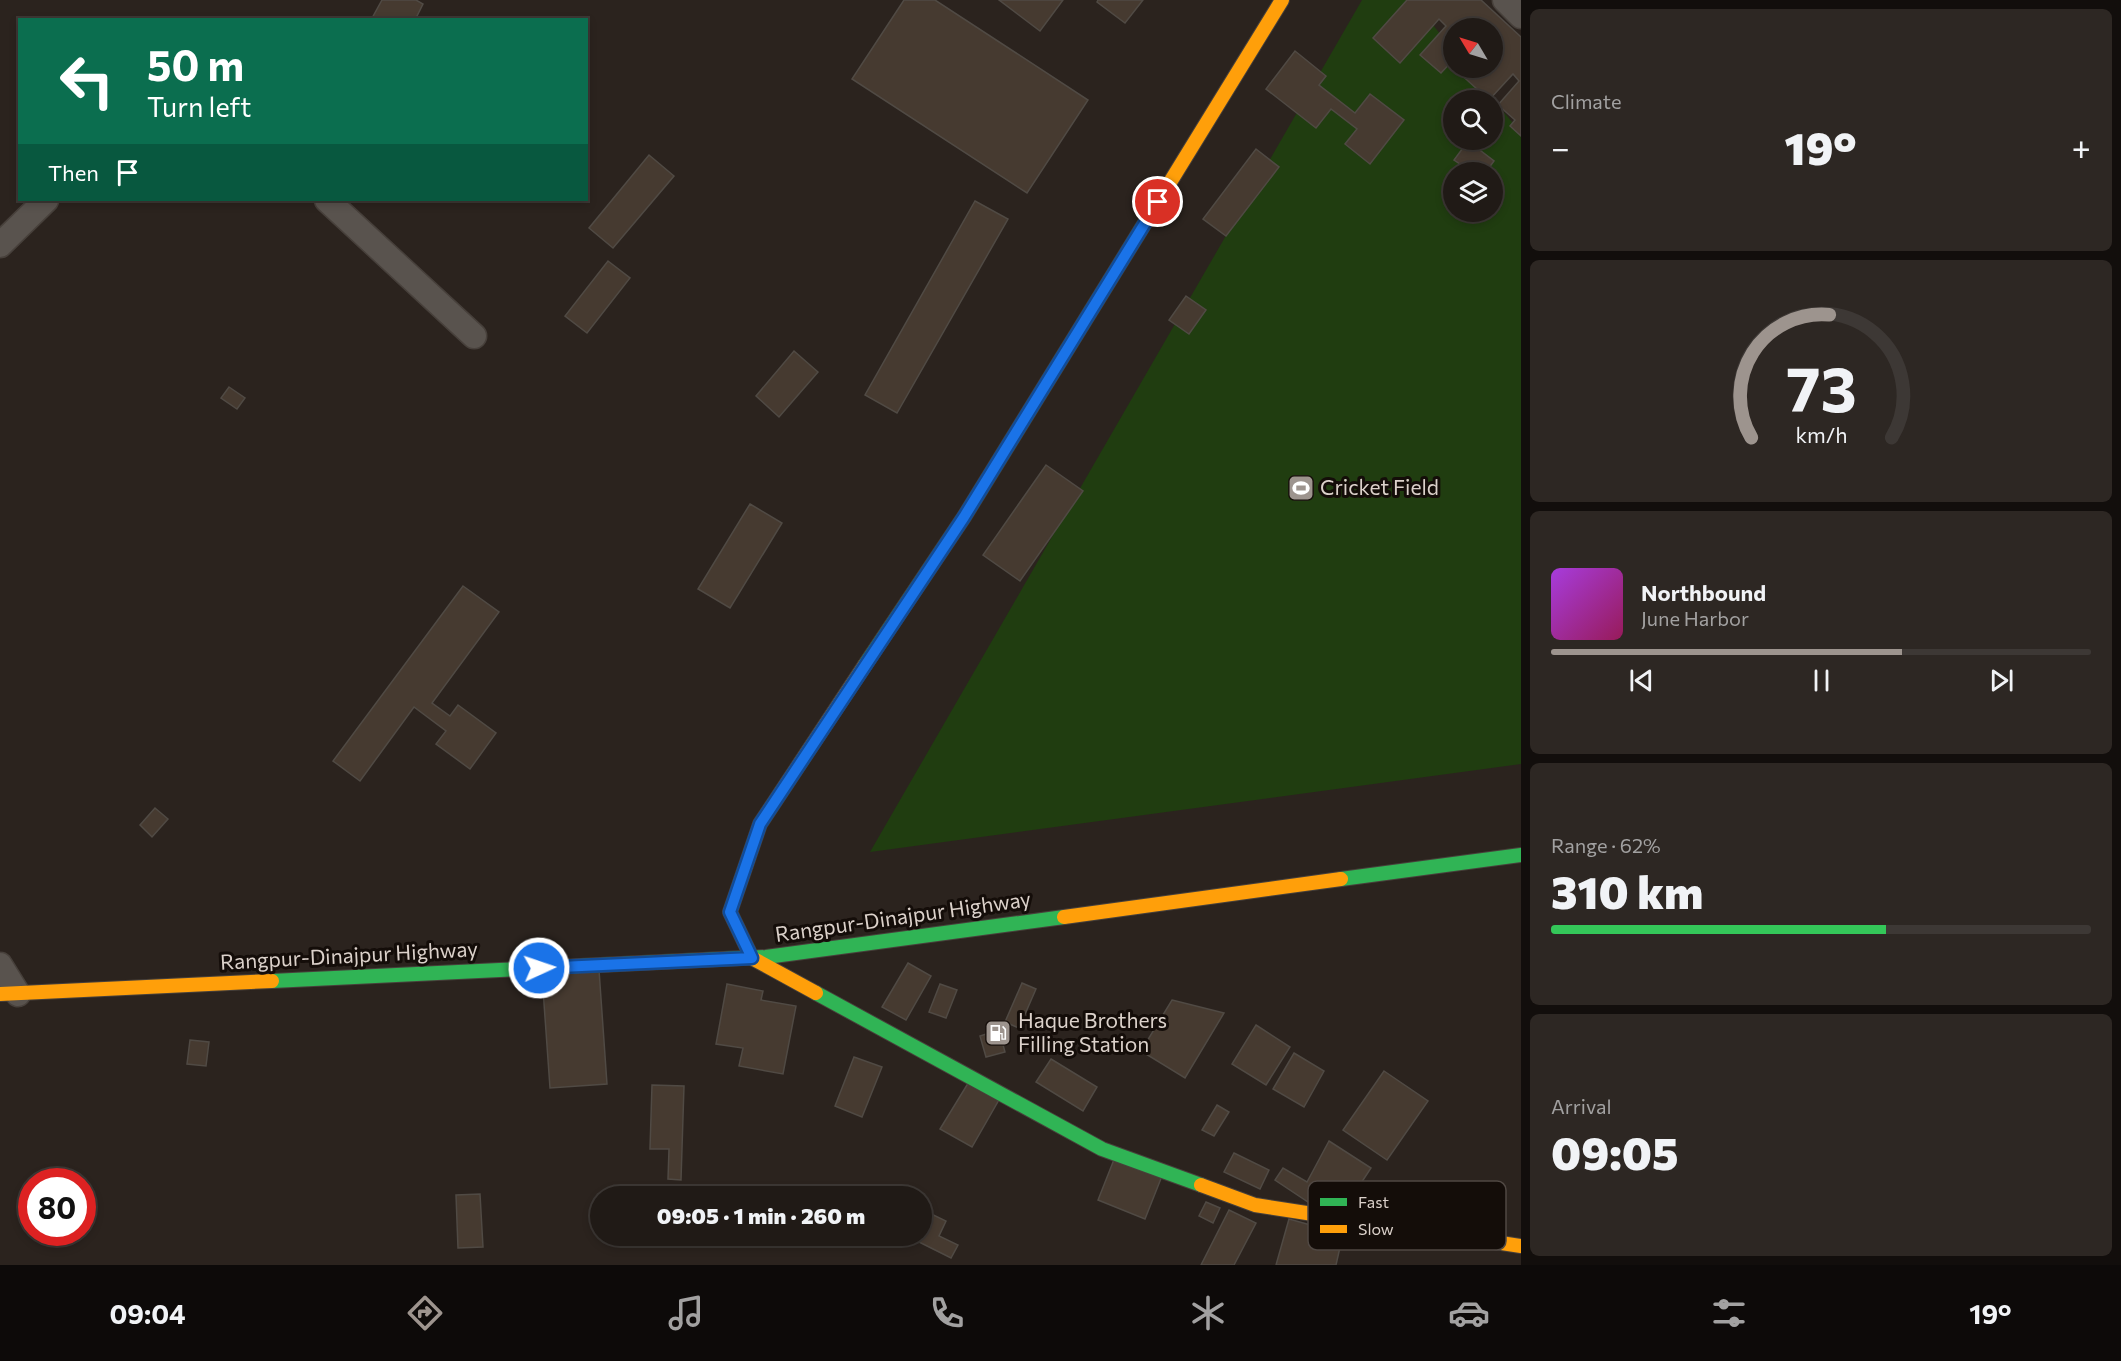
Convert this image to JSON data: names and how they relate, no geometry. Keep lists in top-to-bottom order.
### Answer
{
  "streets": {
    "main road": ["Rangpur-Dinajpur Highway"]
  },
  "places": {
    "sports": ["Cricket Field"],
    "fuel station": ["Haque Brothers Filling Station"]
  },
  "legend": ["Fast", "Slow"],
  "north": "top left",
  "page": {
    "tile": [
      "Climate",
      ["Range · 62%", "310 km"],
      ["Arrival", "09:05"]
    ],
    "turn": ["50 m", "Turn left"],
    "heat": ["−", "19°", "+"],
    "then": "Then",
    "song": ["Northbound", "June Harbor"],
    "limit": "80",
    "trip": "09:05 · 1 min · 260 m",
    "tabs": ["09:04", "19°"],
    "gauge": ["73", "km/h"]
  }
}
